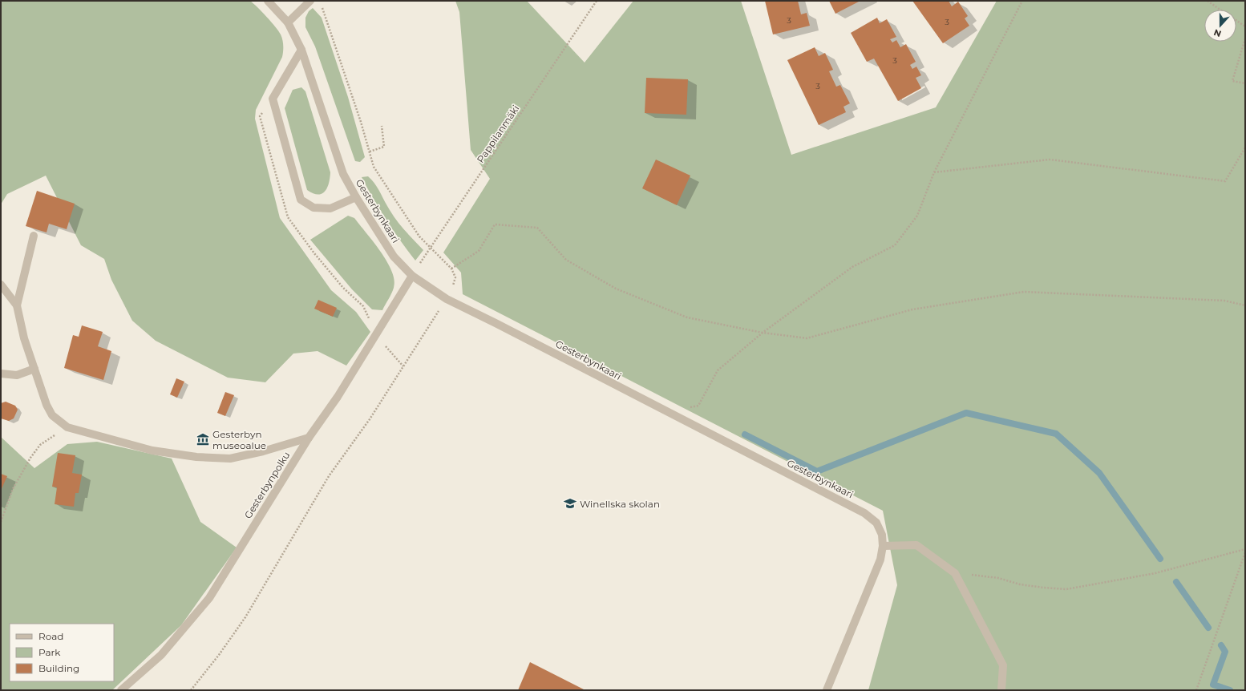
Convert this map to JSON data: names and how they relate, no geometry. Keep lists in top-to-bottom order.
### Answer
{
  "streets": {
    "street": ["Gesterbynkaari", "Gesterbynpolku"],
    "path": ["Pappilanmäki"]
  },
  "crossings": [
    ["Pappilanmäki", "Gesterbynkaari"],
    ["Pappilanmäki", "Gesterbynpolku"],
    ["Gesterbynkaari", "Gesterbynpolku"]
  ],
  "places": {
    "museum": ["Gesterbyn museoalue"],
    "school or university": ["Winellska skolan"]
  },
  "house_numbers": [
    "3",
    "3",
    "3",
    "3"
  ],
  "legend": ["Road", "Park", "Building"],
  "north": "bottom"
}
